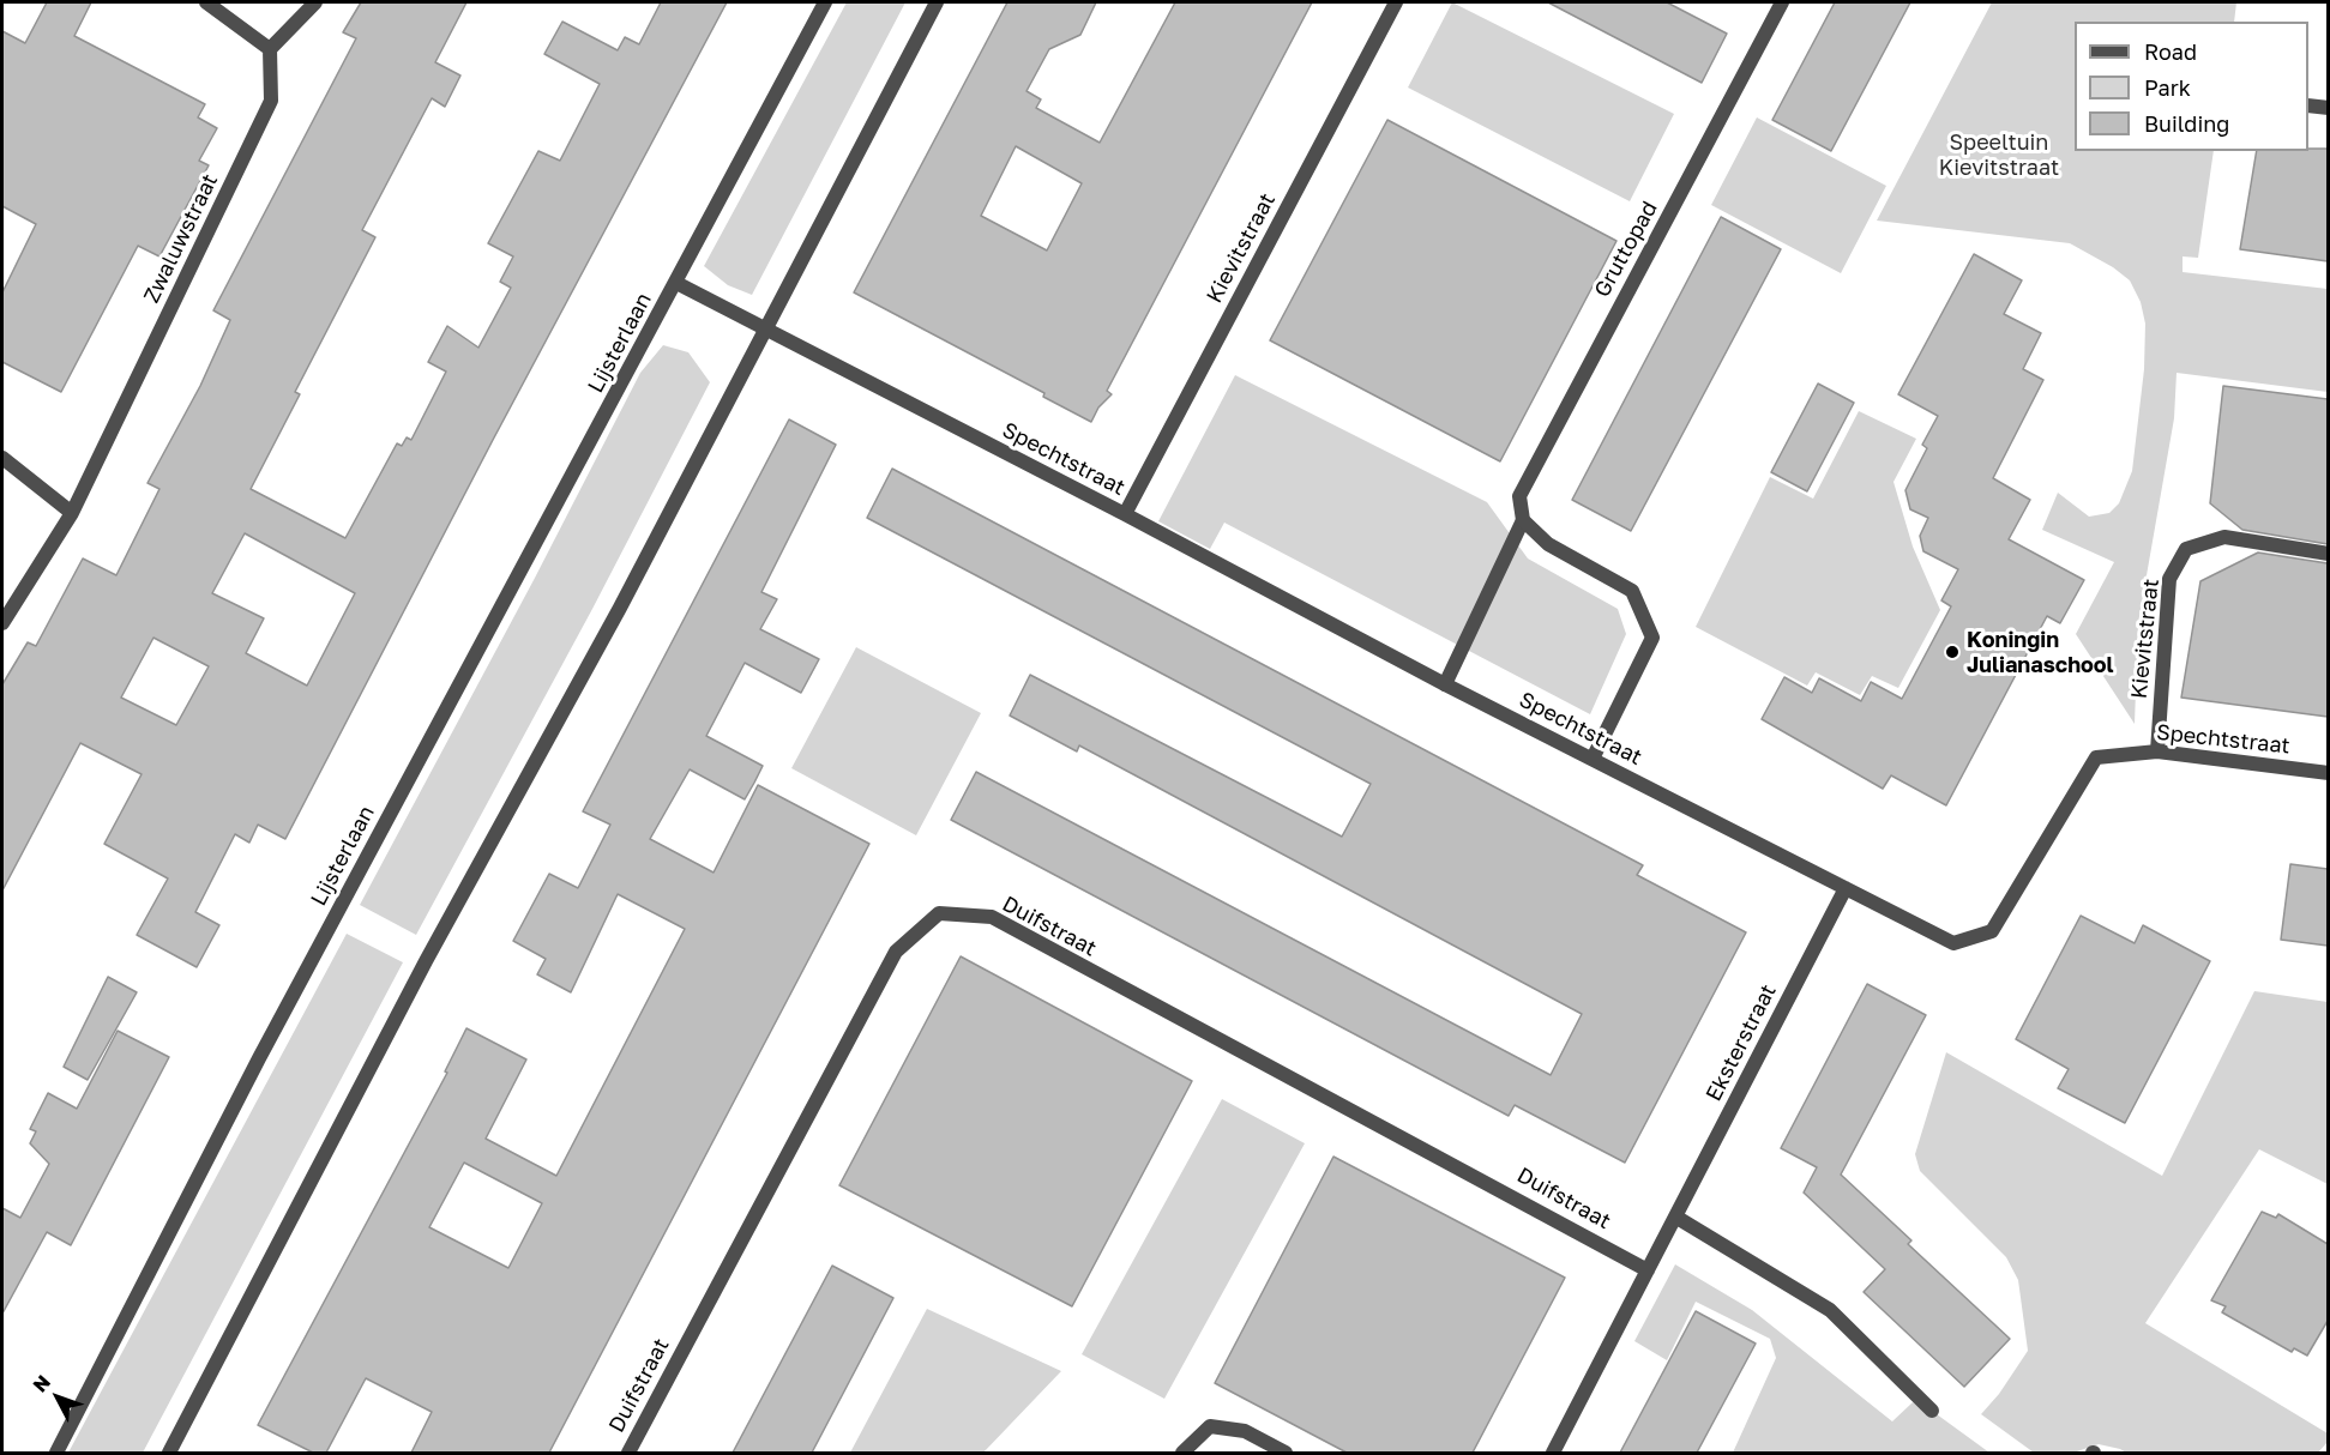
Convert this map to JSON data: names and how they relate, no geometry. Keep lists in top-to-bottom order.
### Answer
{
  "streets": {
    "street": [
      "Zwaluwstraat",
      "Kievitstraat",
      "Gruttopad",
      "Lijsterlaan",
      "Spechtstraat",
      "Duifstraat",
      "Eksterstraat"
    ]
  },
  "crossings": [
    ["Kievitstraat", "Spechtstraat"],
    ["Gruttopad", "Spechtstraat"],
    ["Lijsterlaan", "Spechtstraat"],
    ["Spechtstraat", "Eksterstraat"],
    ["Duifstraat", "Eksterstraat"]
  ],
  "parks": ["Speeltuin Kievitstraat"],
  "places": ["Koningin Julianaschool"],
  "legend": ["Road", "Park", "Building"],
  "north": "top left"
}
